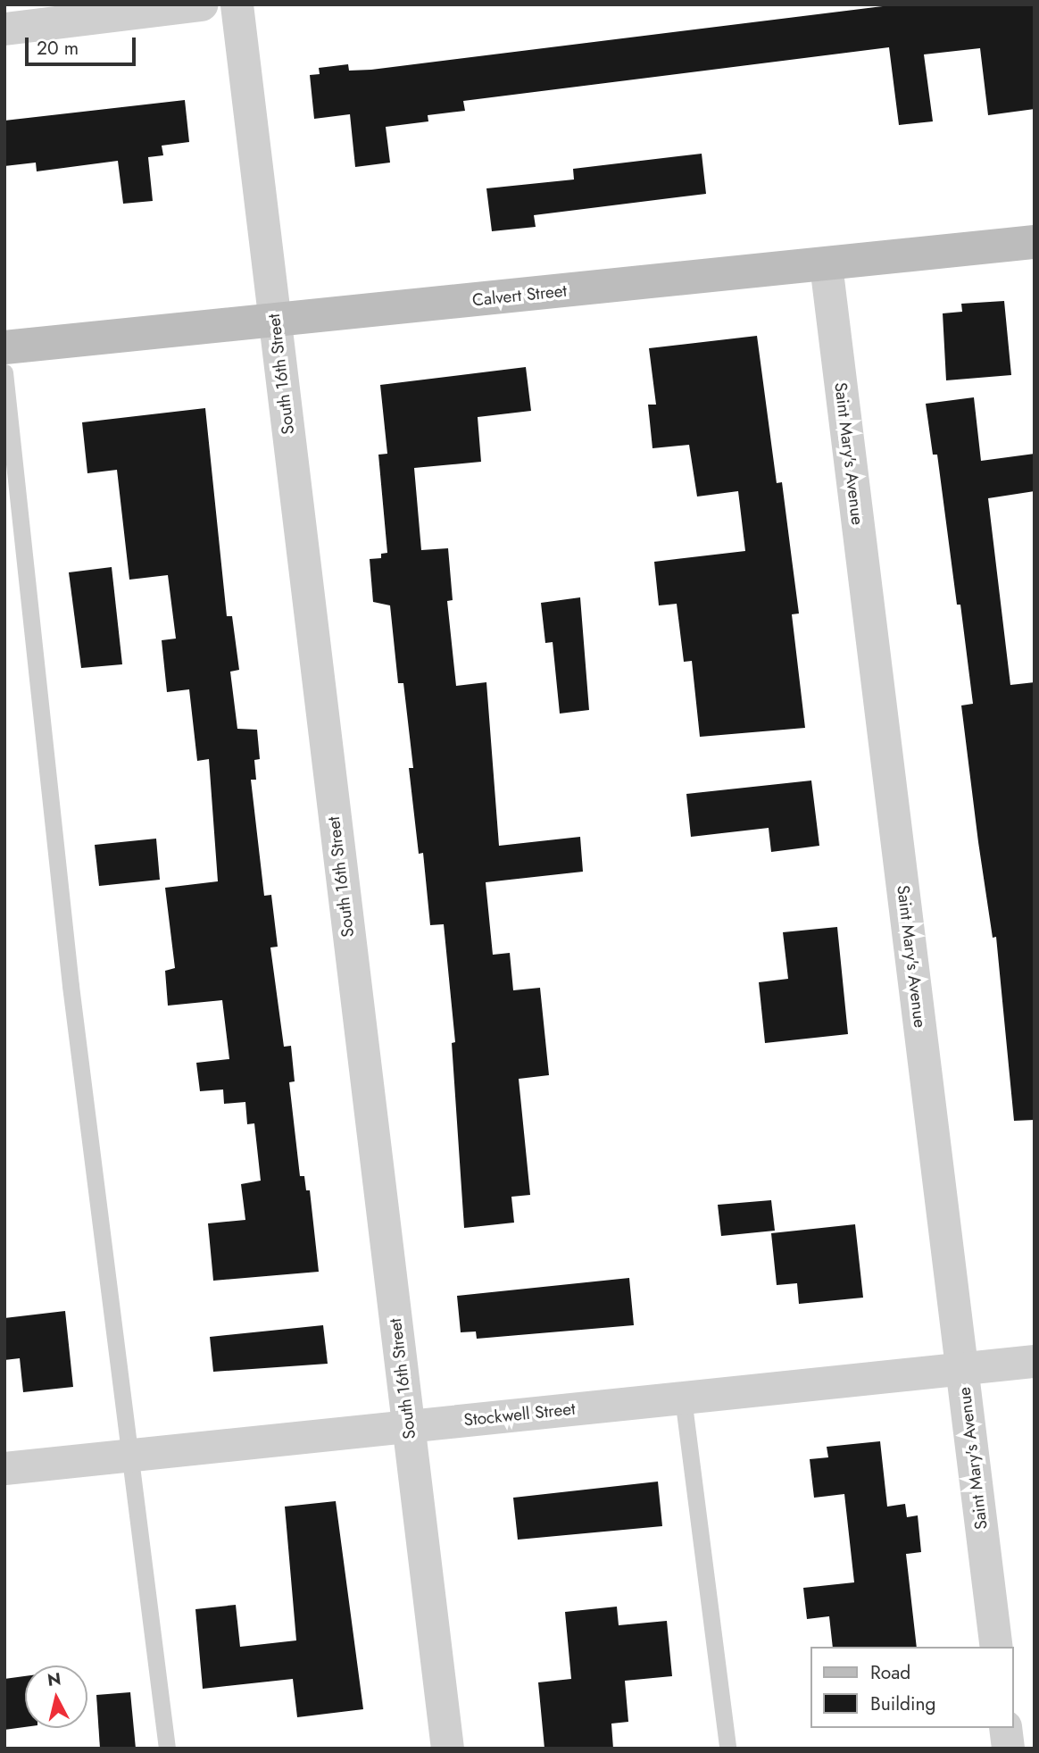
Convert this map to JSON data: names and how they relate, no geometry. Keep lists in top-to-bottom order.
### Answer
{
  "streets": {
    "street": [
      "Calvert Street",
      "South 16th Street",
      "Saint Mary's Avenue",
      "Stockwell Street"
    ]
  },
  "crossings": [
    ["Calvert Street", "South 16th Street"],
    ["Calvert Street", "Saint Mary's Avenue"],
    ["South 16th Street", "Stockwell Street"],
    ["Saint Mary's Avenue", "Stockwell Street"]
  ],
  "legend": ["Road", "Building"],
  "scale_bar": "20 m",
  "north": "top"
}
